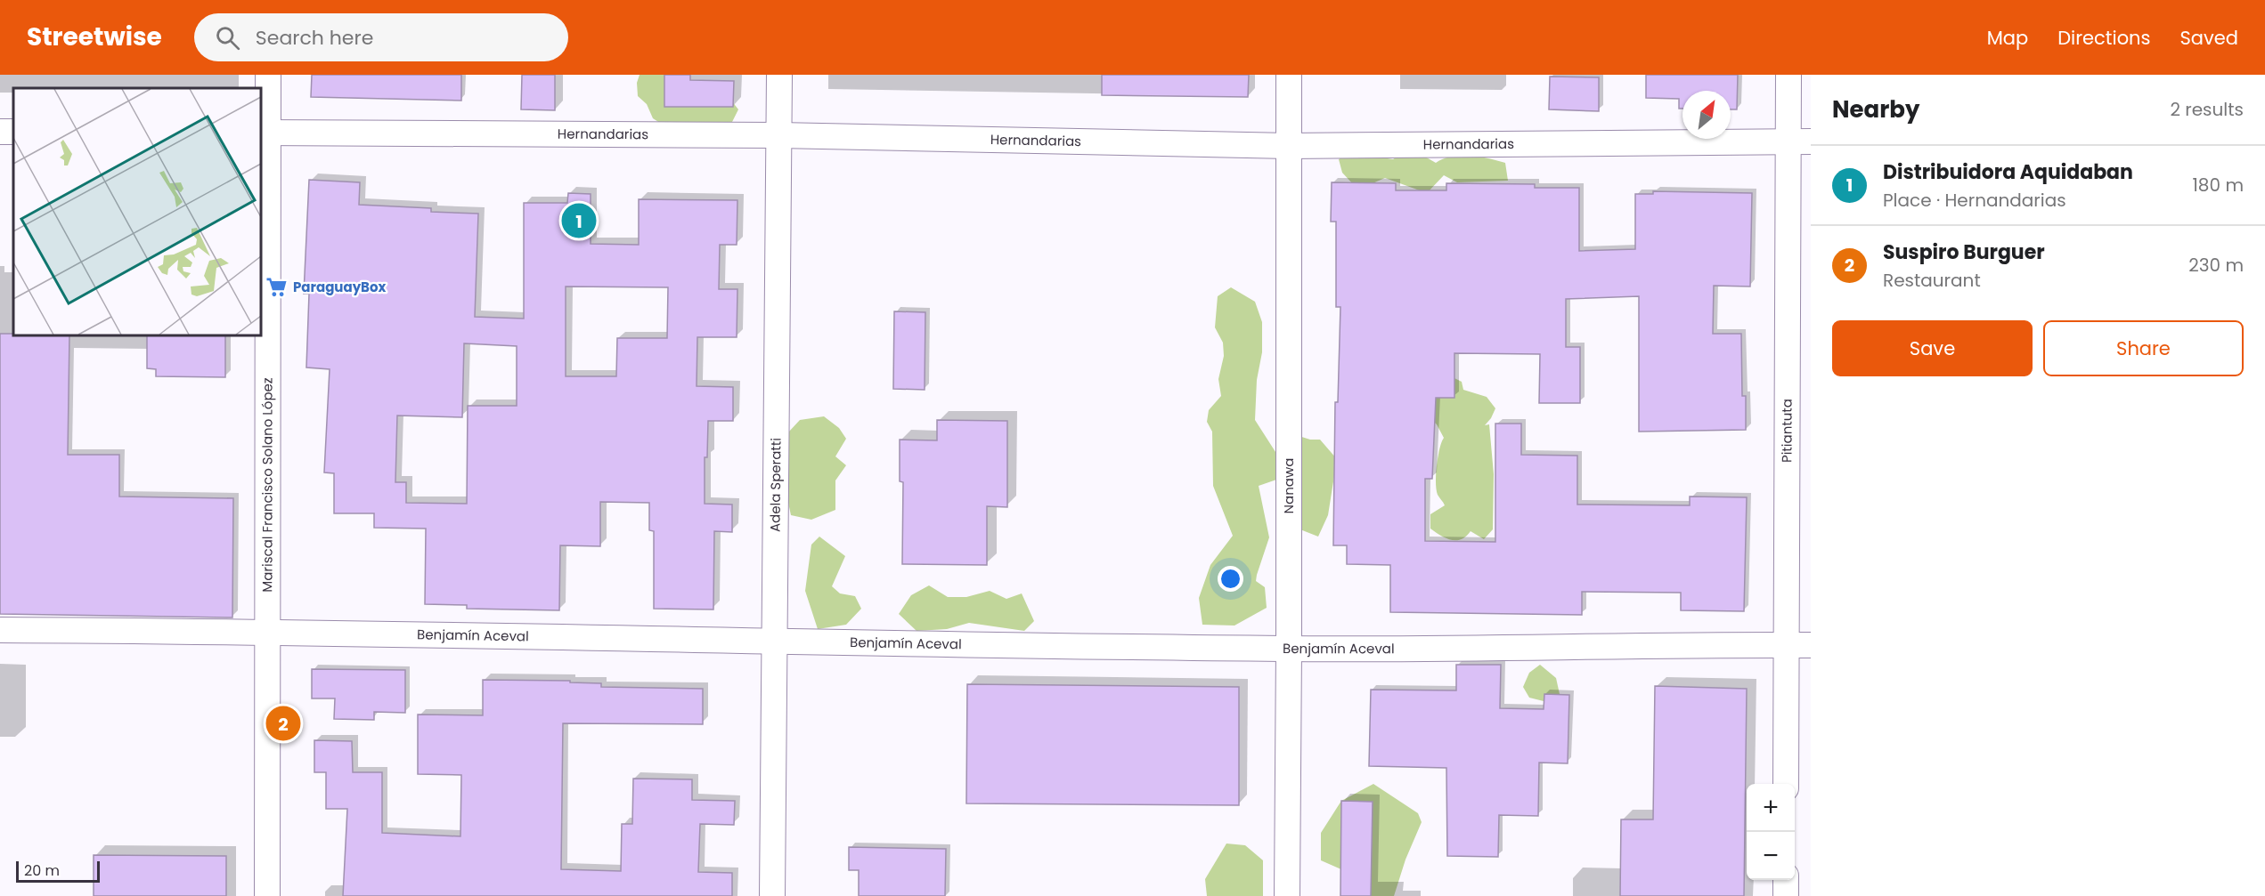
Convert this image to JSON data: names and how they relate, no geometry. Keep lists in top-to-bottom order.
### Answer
{
  "streets": {
    "street": [
      "Hernandarias",
      "Pitiantuta",
      "Mariscal Francisco Solano López",
      "Adela Speratti",
      "Nanawa",
      "Benjamín Aceval"
    ]
  },
  "crossings": [
    ["Hernandarias", "Pitiantuta"],
    ["Hernandarias", "Mariscal Francisco Solano López"],
    ["Hernandarias", "Adela Speratti"],
    ["Hernandarias", "Nanawa"],
    ["Pitiantuta", "Benjamín Aceval"],
    ["Mariscal Francisco Solano López", "Benjamín Aceval"],
    ["Adela Speratti", "Benjamín Aceval"],
    ["Nanawa", "Benjamín Aceval"]
  ],
  "places": {
    "supermarket": ["ParaguayBox"]
  },
  "scale_bar": "20 m",
  "north": "top right",
  "page": {
    "header": "Streetwise",
    "search": "Search here",
    "nav": ["Map", "Directions", "Saved"],
    "heading": ["Nearby", "2 results"],
    "list": [
      {
        "mark": "1",
        "name": "Distribuidora Aquidaban",
        "note": "Place · Hernandarias",
        "value": "180 m"
      },
      {
        "mark": "2",
        "name": "Suspiro Burguer",
        "note": "Restaurant",
        "value": "230 m"
      }
    ],
    "pins": ["1", "2"],
    "buttons": ["Save", "Share"],
    "map_buttons": ["+", "−"],
    "scale": "20 m"
  }
}
